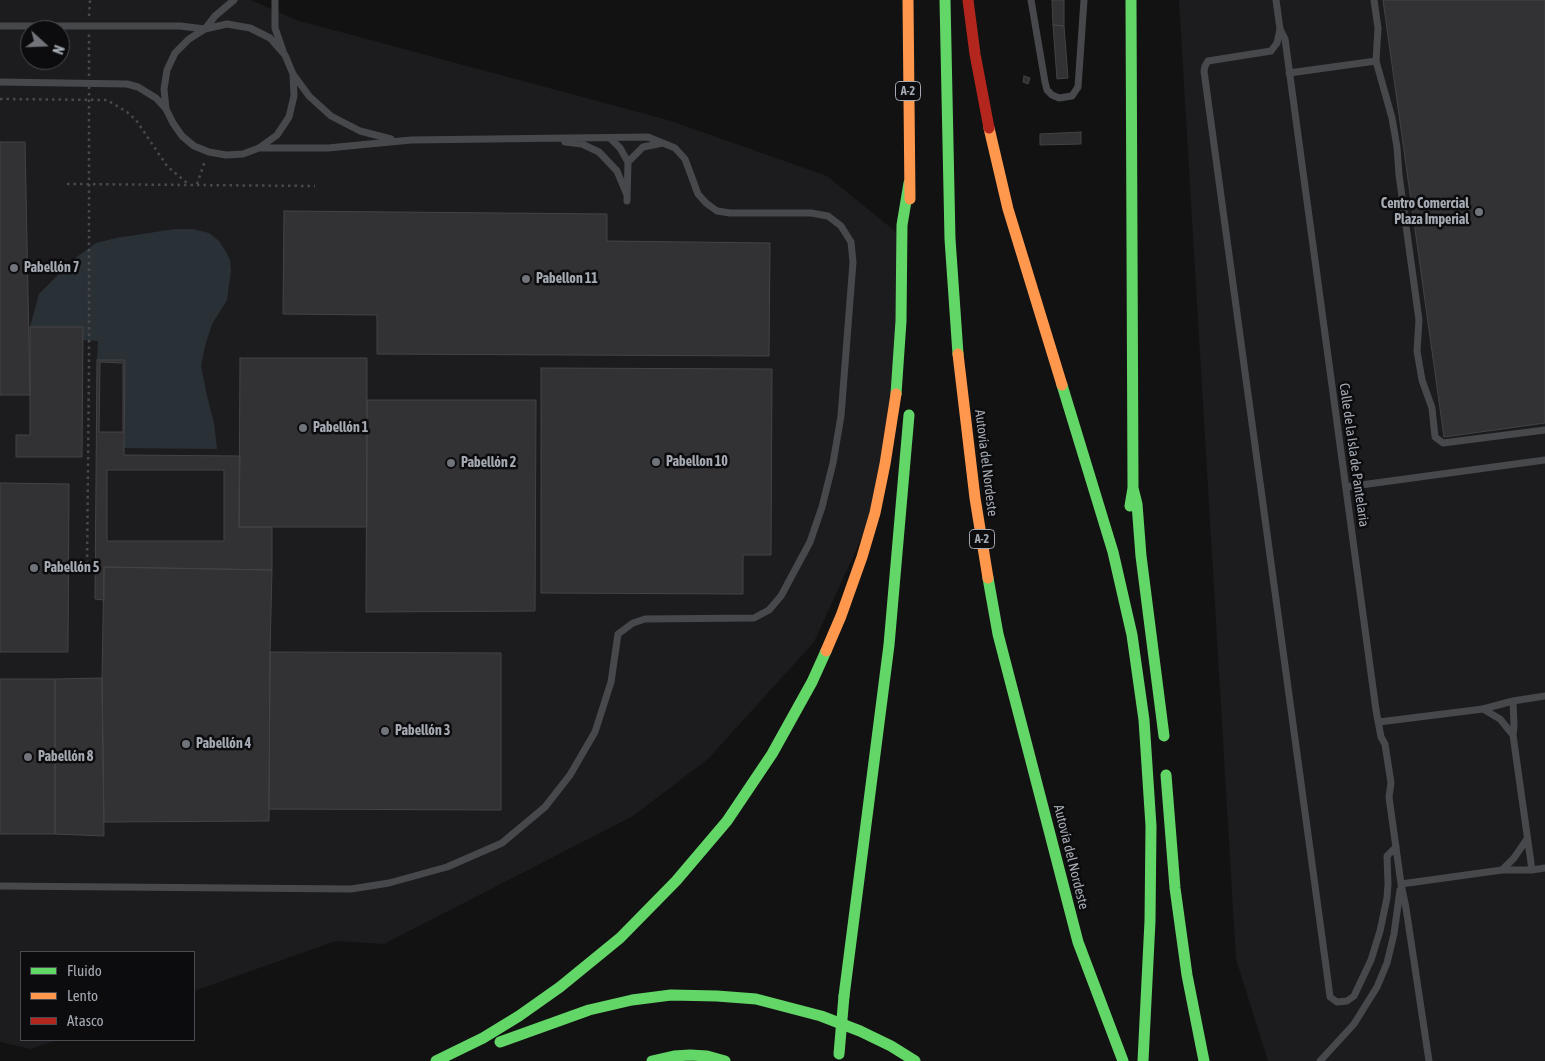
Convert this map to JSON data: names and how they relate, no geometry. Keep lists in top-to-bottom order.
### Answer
{
  "streets": {
    "main road": ["A-2", "Autovía del Nordeste"],
    "lane": ["Calle de la Isla de Pantelaria"]
  },
  "places": [
    "Centro Comercial Plaza Imperial",
    "Pabellón 7",
    "Pabellon 11",
    "Pabellón 1",
    "Pabellon 10",
    "Pabellón 2",
    "Pabellón 5",
    "Pabellón 3",
    "Pabellón 4",
    "Pabellón 8"
  ],
  "legend": ["Fluido", "Lento", "Atasco"],
  "north": "right"
}
